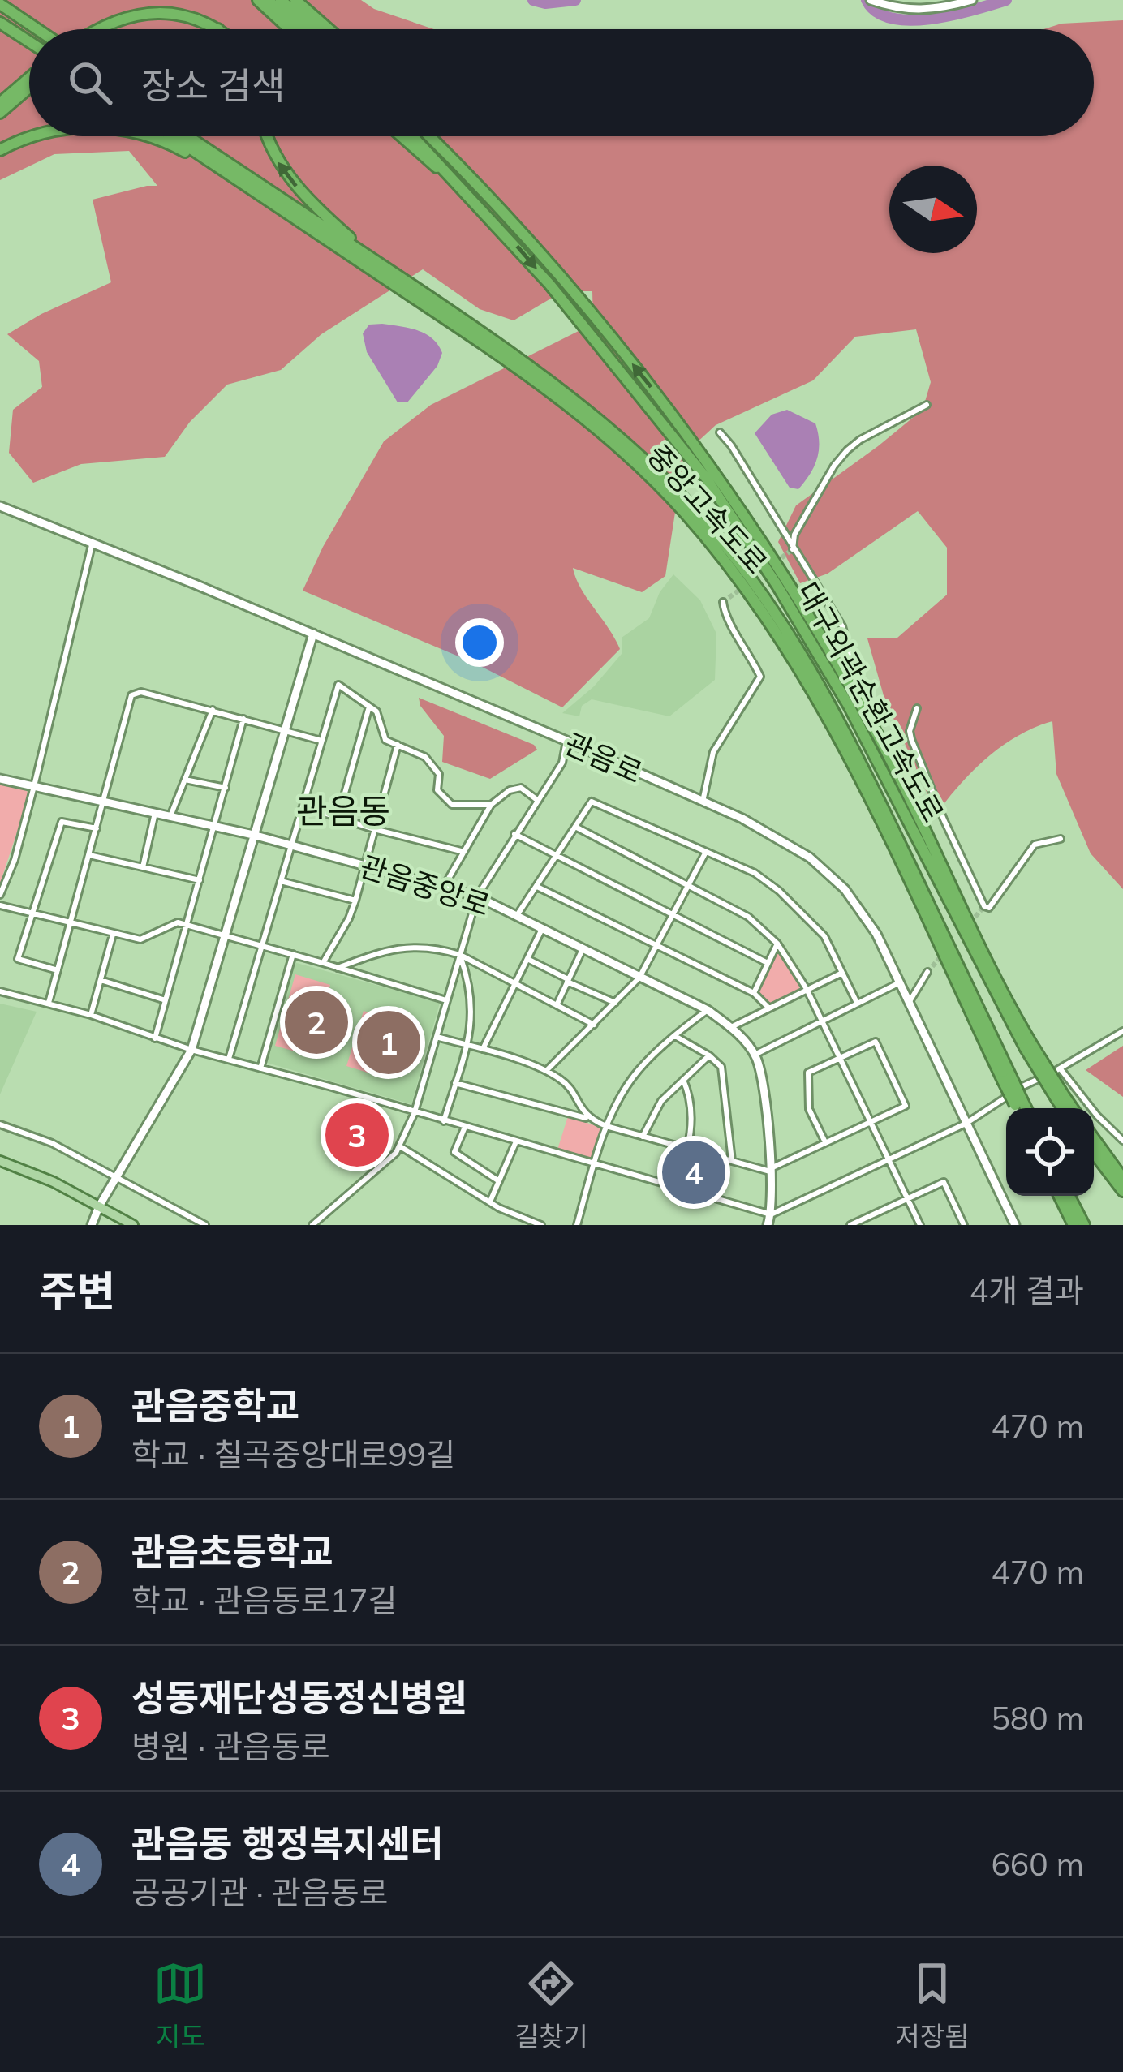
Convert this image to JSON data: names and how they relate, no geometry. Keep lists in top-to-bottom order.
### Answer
{
  "streets": {
    "highway": ["중앙고속도로", "대구외곽순환고속도로"],
    "main road": ["관음로", "관음중앙로"]
  },
  "districts": ["관음동"],
  "north": "right",
  "page": {
    "search": "장소 검색",
    "pins": [
      "2",
      "1",
      "3",
      "4"
    ],
    "heading": ["주변", "4개 결과"],
    "list": [
      {
        "mark": "1",
        "name": "관음중학교",
        "note": "학교 · 칠곡중앙대로99길",
        "value": "470 m"
      },
      {
        "mark": "2",
        "name": "관음초등학교",
        "note": "학교 · 관음동로17길",
        "value": "470 m"
      },
      {
        "mark": "3",
        "name": "성동재단성동정신병원",
        "note": "병원 · 관음동로",
        "value": "580 m"
      },
      {
        "mark": "4",
        "name": "관음동 행정복지센터",
        "note": "공공기관 · 관음동로",
        "value": "660 m"
      }
    ],
    "nav": ["지도", "길찾기", "저장됨"]
  }
}
